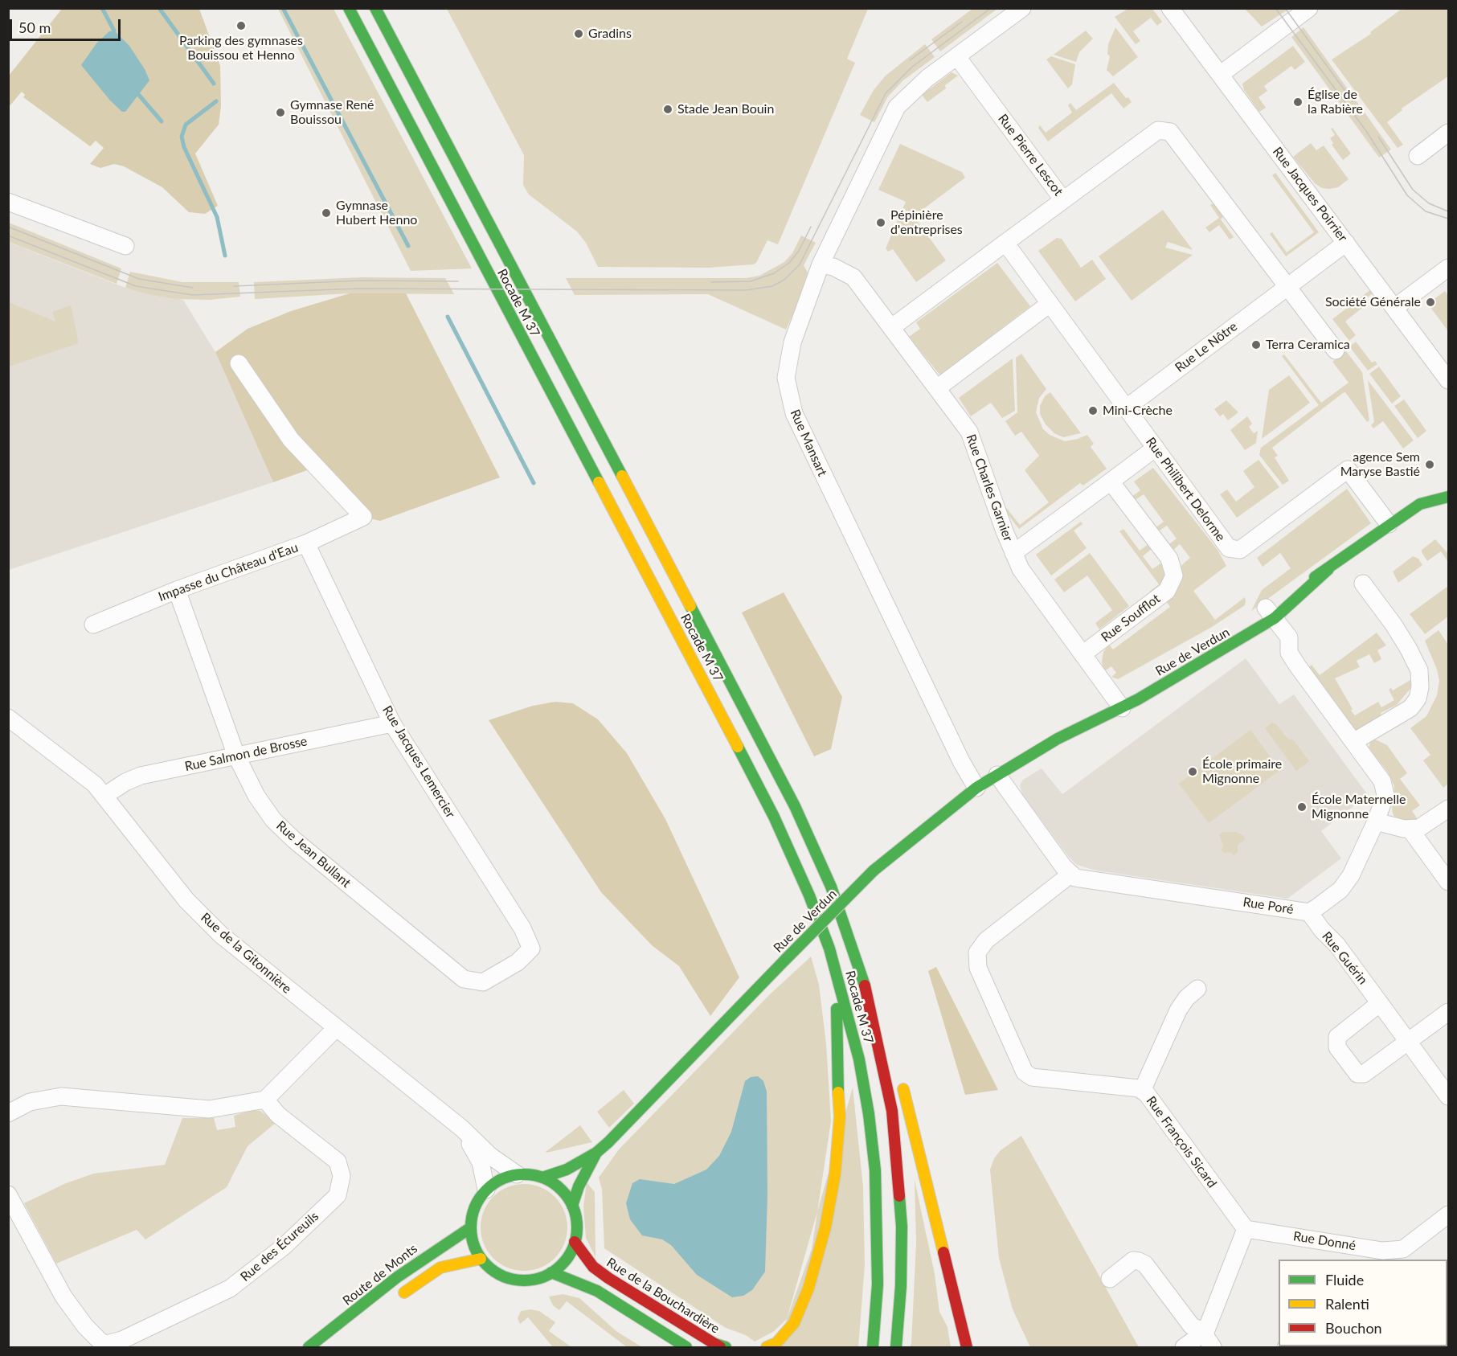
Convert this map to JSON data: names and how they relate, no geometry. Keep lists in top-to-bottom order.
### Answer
{
  "streets": {
    "main road": [
      "Rocade M 37",
      "Rue de Verdun",
      "Route de Monts",
      "Rue de la Bouchardière"
    ],
    "street": [
      "Rue Pierre Lescot",
      "Rue Jacques Poirrier",
      "Rue Le Nôtre",
      "Rue Mansart",
      "Rue Charles Garnier",
      "Rue Philibert Delorme",
      "Impasse du Château d'Eau",
      "Rue Soufflot",
      "Rue Salmon de Brosse",
      "Rue Jacques Lemercier",
      "Rue Jean Bullant",
      "Rue Poré",
      "Rue de la Gitonnière",
      "Rue Guérin",
      "Rue François Sicard",
      "Rue Donné",
      "Rue des Écureuils"
    ]
  },
  "crossings": [
    ["Rue Pierre Lescot", "Rue Le Nôtre"],
    ["Rue Pierre Lescot", "Rue Mansart"],
    ["Rue Jacques Poirrier", "Rue Le Nôtre"],
    ["Rue Le Nôtre", "Rue Philibert Delorme"],
    ["Rue Mansart", "Rue Charles Garnier"],
    ["Rue Mansart", "Rue de Verdun"],
    ["Rue Charles Garnier", "Rue Soufflot"],
    ["Rue Charles Garnier", "Rue de Verdun"],
    ["Rue Philibert Delorme", "Rue de Verdun"],
    ["Impasse du Château d'Eau", "Rue Jacques Lemercier"],
    ["Impasse du Château d'Eau", "Rue Jean Bullant"],
    ["Rue de Verdun", "Rue Poré"],
    ["Rue de Verdun", "Rue de la Gitonnière"],
    ["Rue de Verdun", "Route de Monts"],
    ["Rue de Verdun", "Rue de la Bouchardière"],
    ["Rue Salmon de Brosse", "Rue Jacques Lemercier"],
    ["Rue Salmon de Brosse", "Rue Jean Bullant"],
    ["Rue Salmon de Brosse", "Rue de la Gitonnière"],
    ["Rue Jacques Lemercier", "Rue Jean Bullant"],
    ["Rue Poré", "Rue Guérin"],
    ["Rue Poré", "Rue François Sicard"],
    ["Rue de la Gitonnière", "Route de Monts"],
    ["Rue de la Gitonnière", "Rue de la Bouchardière"],
    ["Rue François Sicard", "Rue Donné"],
    ["Route de Monts", "Rue de la Bouchardière"]
  ],
  "places": [
    "Parking des gymnases Bouissou et Henno",
    "Gradins",
    "Église de la Rabière",
    "Stade Jean Bouin",
    "Gymnase René Bouissou",
    "Gymnase Hubert Henno",
    "Pépinière d'entreprises",
    "Société Générale",
    "Terra Ceramica",
    "Mini-Crèche",
    "agence Sem Maryse Bastié",
    "École primaire Mignonne",
    "École Maternelle Mignonne"
  ],
  "legend": ["Fluide", "Ralenti", "Bouchon"],
  "scale_bar": "50 m"
}
